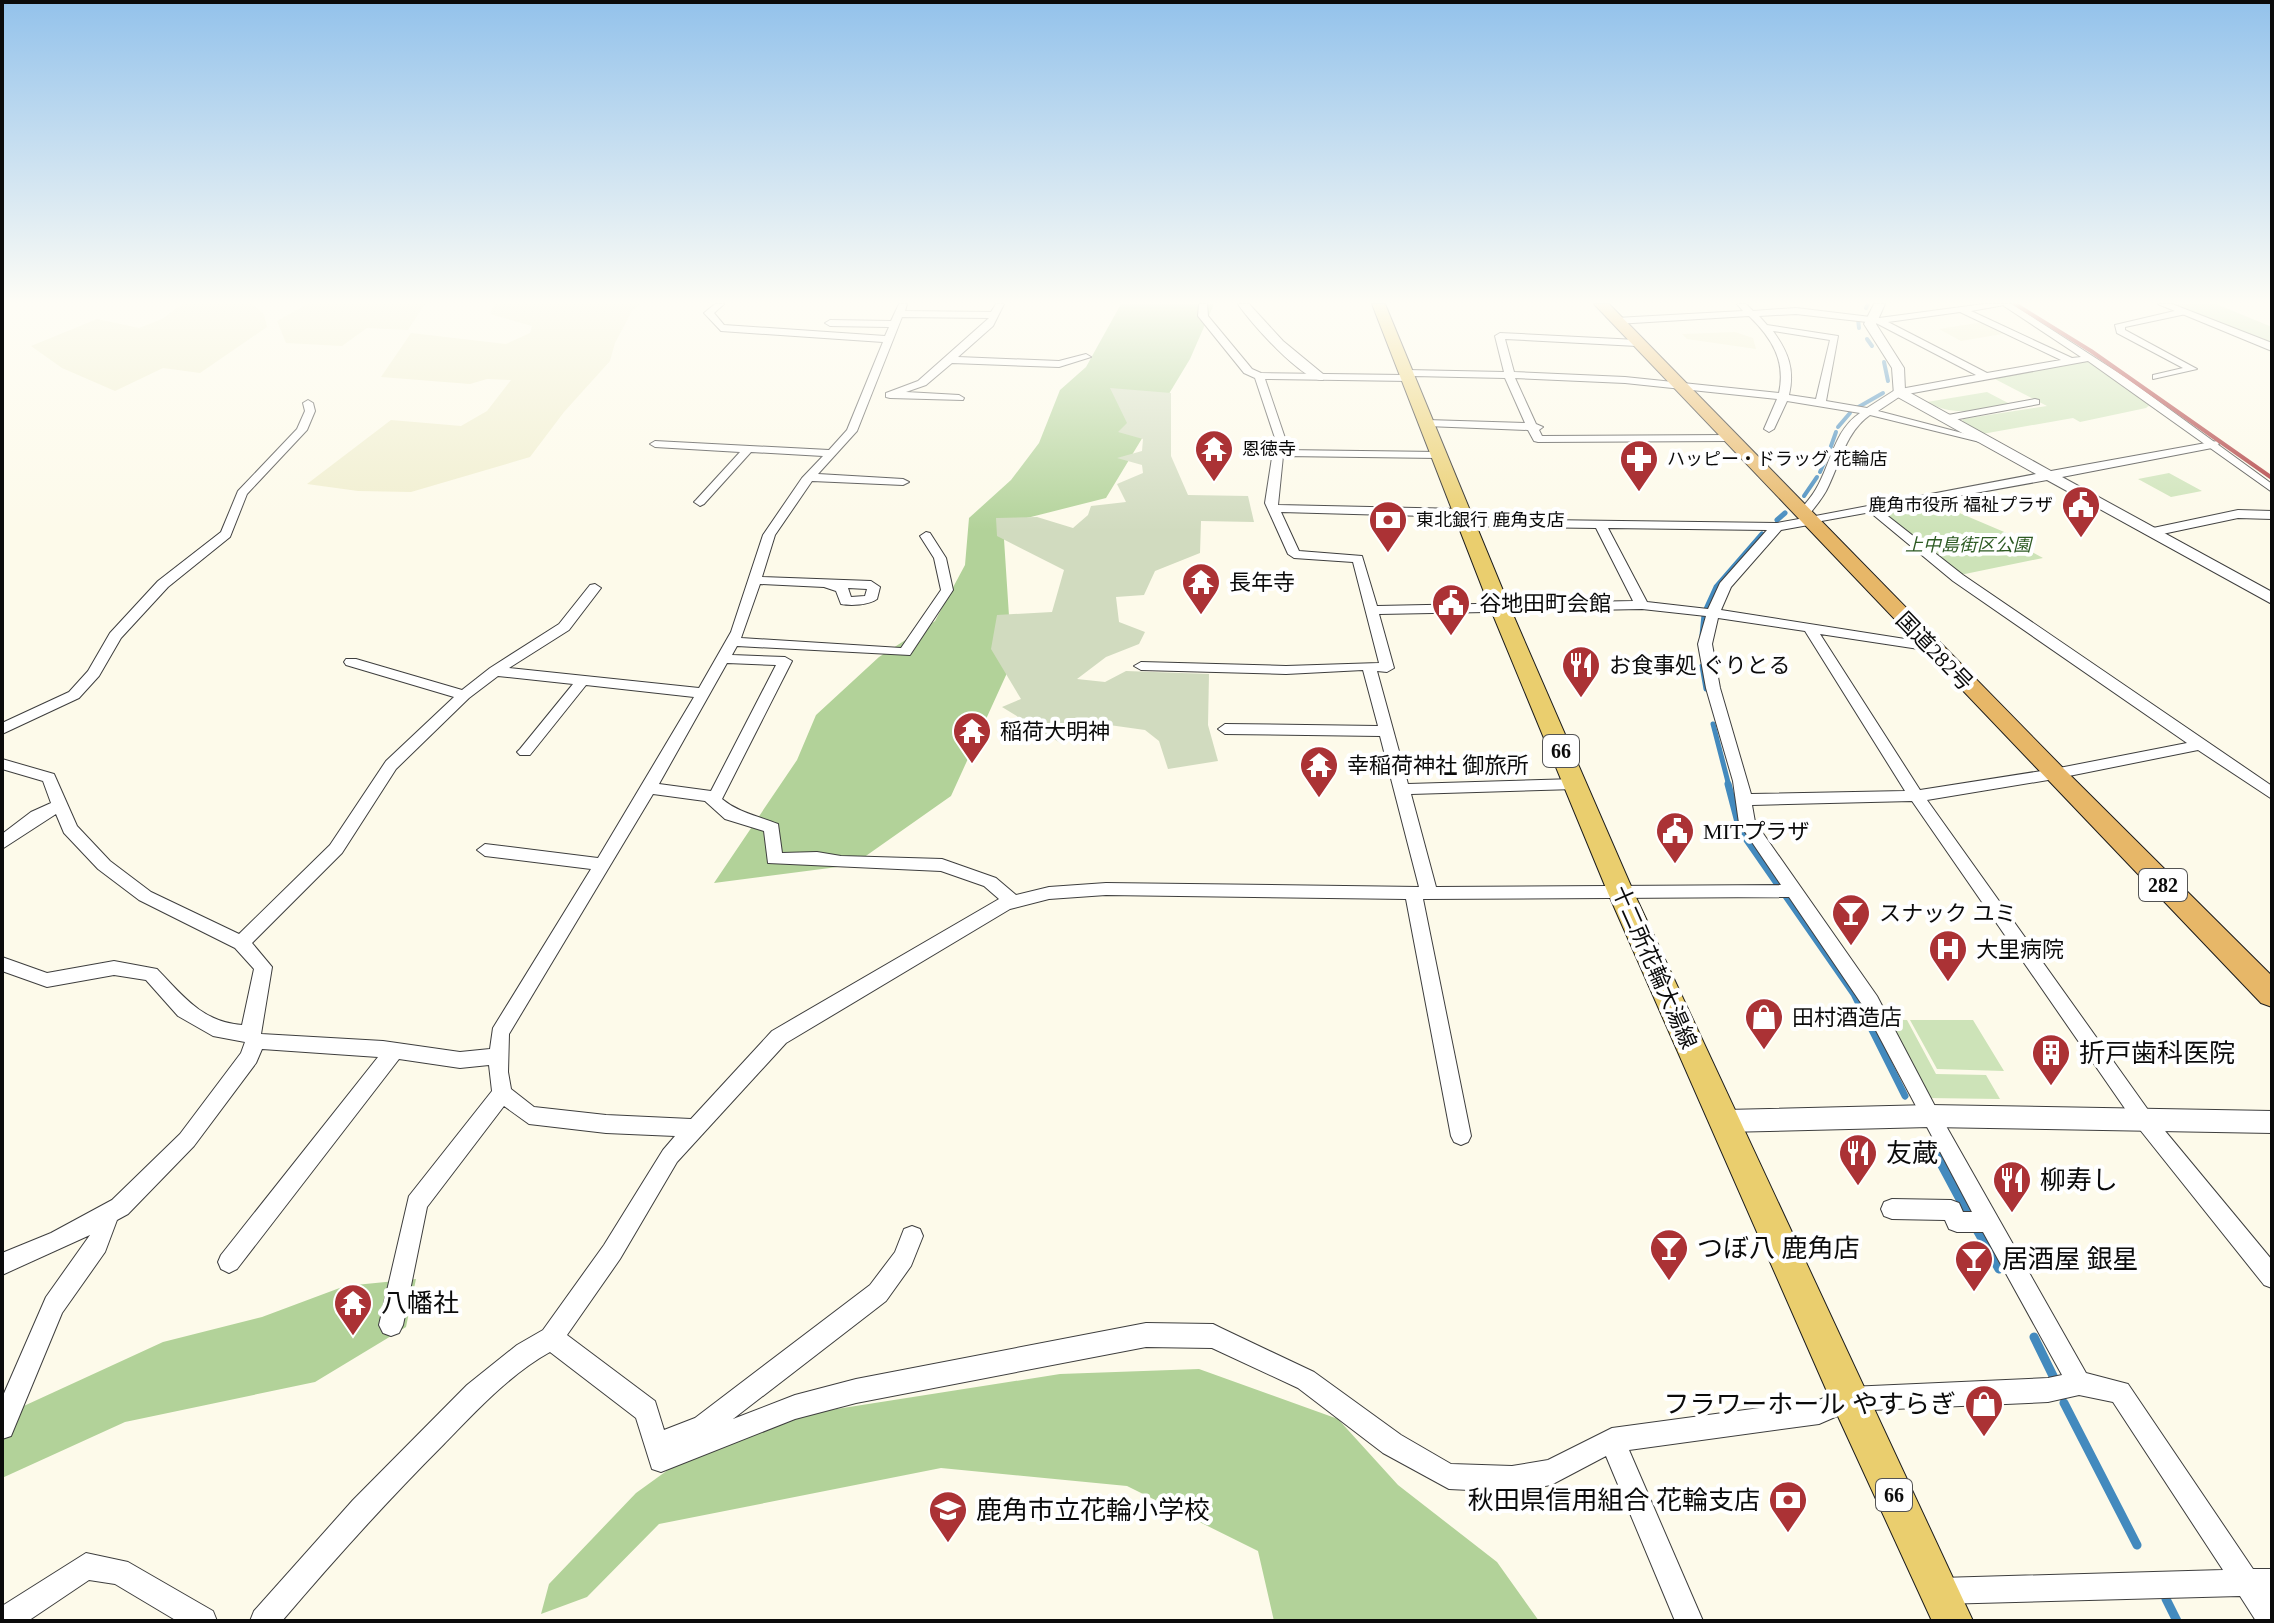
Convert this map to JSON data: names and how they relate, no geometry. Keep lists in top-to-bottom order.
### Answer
{
  "streets": {
    "highway": ["国道282号", "282"],
    "main road": ["66", "十二所花輪大湯線"]
  },
  "parks": ["上中島街区公園"],
  "places": {
    "temple": [
      "恩徳寺",
      "長年寺",
      "稲荷大明神",
      "幸稲荷神社 御旅所",
      "八幡社"
    ],
    "pharmacy": ["ハッピー・ドラッグ 花輪店"],
    "public building": ["鹿角市役所 福祉プラザ", "谷地田町会館", "MITプラザ"],
    "bank": ["東北銀行 鹿角支店", "秋田県信用組合 花輪支店"],
    "restaurant": ["お食事処 ぐりとる", "友蔵", "柳寿し"],
    "bar": ["スナック ユミ", "つぼ八 鹿角店", "居酒屋 銀星"],
    "hospital": ["大里病院"],
    "shop": ["田村酒造店", "フラワーホール やすらぎ"],
    "building": ["折戸歯科医院"],
    "school or university": ["鹿角市立花輪小学校"]
  }
}
